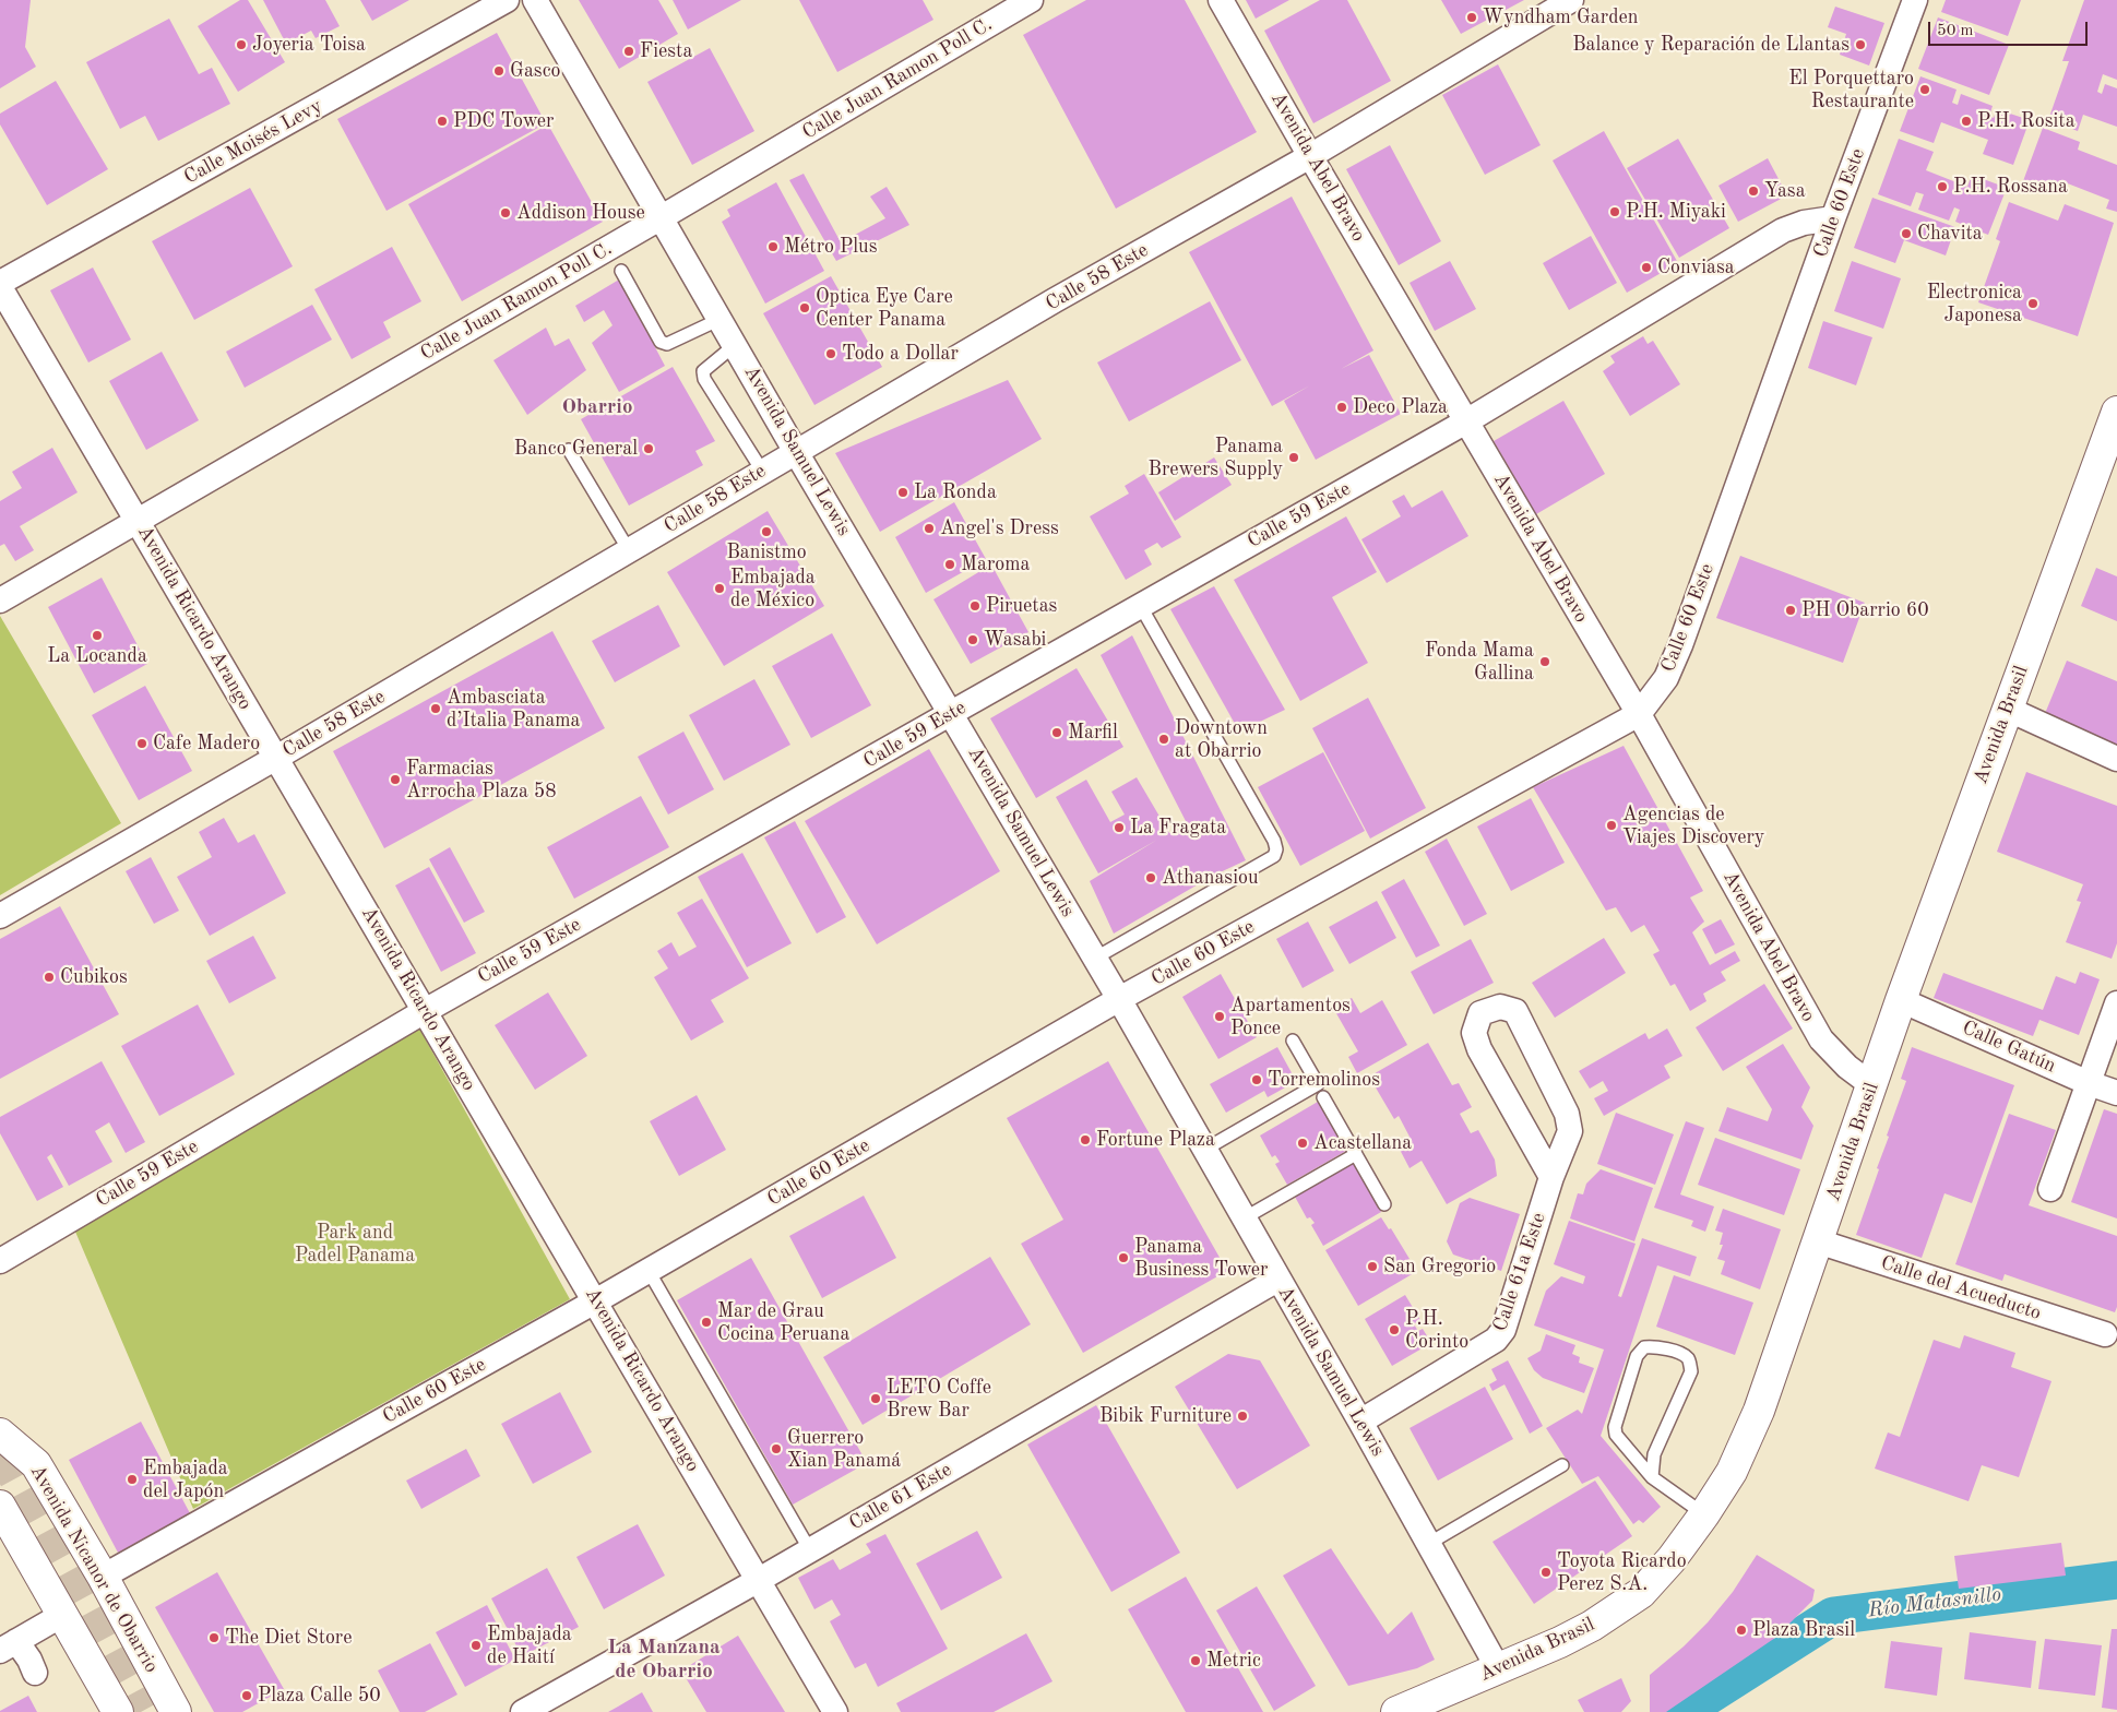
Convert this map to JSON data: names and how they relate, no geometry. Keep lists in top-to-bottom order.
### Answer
{
  "streets": {
    "main road": ["Avenida Brasil", "Avenida Nicanor de Obarrio"],
    "street": [
      "Calle Juan Ramon Poll C.",
      "Calle Moisés Levy",
      "Avenida Abel Bravo",
      "Calle 60 Este",
      "Calle 58 Este",
      "Avenida Samuel Lewis",
      "Calle 59 Este",
      "Avenida Ricardo Arango",
      "Calle Gatún",
      "Calle 61a Este",
      "Calle del Acueducto",
      "Calle 61 Este"
    ]
  },
  "crossings": [
    ["Calle Juan Ramon Poll C.", "Avenida Samuel Lewis"],
    ["Calle Juan Ramon Poll C.", "Avenida Ricardo Arango"],
    ["Calle Moisés Levy", "Avenida Ricardo Arango"],
    ["Avenida Abel Bravo", "Calle 60 Este"],
    ["Avenida Abel Bravo", "Calle 58 Este"],
    ["Avenida Abel Bravo", "Calle 59 Este"],
    ["Avenida Abel Bravo", "Avenida Brasil"],
    ["Calle 60 Este", "Avenida Samuel Lewis"],
    ["Calle 60 Este", "Calle 59 Este"],
    ["Calle 60 Este", "Avenida Ricardo Arango"],
    ["Calle 60 Este", "Avenida Nicanor de Obarrio"],
    ["Calle 58 Este", "Avenida Samuel Lewis"],
    ["Calle 58 Este", "Avenida Ricardo Arango"],
    ["Avenida Samuel Lewis", "Calle 59 Este"],
    ["Avenida Samuel Lewis", "Avenida Brasil"],
    ["Avenida Samuel Lewis", "Calle 61a Este"],
    ["Avenida Samuel Lewis", "Calle 61 Este"],
    ["Calle 59 Este", "Avenida Ricardo Arango"],
    ["Avenida Ricardo Arango", "Calle 61 Este"],
    ["Avenida Brasil", "Calle Gatún"],
    ["Avenida Brasil", "Calle del Acueducto"]
  ],
  "districts": ["Obarrio", "La Manzana de Obarrio"],
  "water": ["Río Matasnillo"],
  "parks": ["Park and Padel Panama"],
  "places": [
    "Wyndham Garden",
    "Joyeria Toisa",
    "Balance y Reparación de Llantas",
    "Fiesta",
    "Gasco",
    "El Porquettaro Restaurante",
    "PDC Tower",
    "P.H. Rosita",
    "P.H. Rossana",
    "Yasa",
    "P.H. Miyaki",
    "Addison House",
    "Chavita",
    "Métro Plus",
    "Conviasa",
    "Electronica Japonesa",
    "Optica Eye Care Center Panama",
    "Todo a Dollar",
    "Deco Plaza",
    "Banco General",
    "Panama Brewers Supply",
    "La Ronda",
    "Angel's Dress",
    "Banistmo",
    "Maroma",
    "Embajada de México",
    "Piruetas",
    "PH Obarrio 60",
    "La Locanda",
    "Wasabi",
    "Fonda Mama Gallina",
    "Ambasciata d’Italia Panama",
    "Marfil",
    "Downtown at Obarrio",
    "Cafe Madero",
    "Farmacias Arrocha Plaza 58",
    "Agencias de Viajes Discovery",
    "La Fragata",
    "Athanasiou",
    "Cubikos",
    "Apartamentos Ponce",
    "Torremolinos",
    "Fortune Plaza",
    "Acastellana",
    "Panama Business Tower",
    "San Gregorio",
    "Mar de Grau Cocina Peruana",
    "P.H. Corinto",
    "LETO Coffe Brew Bar",
    "Bibik Furniture",
    "Guerrero Xian Panamá",
    "Embajada del Japón",
    "Toyota Ricardo Perez S.A.",
    "Plaza Brasil",
    "The Diet Store",
    "Embajada de Haití",
    "Metric",
    "Plaza Calle 50"
  ],
  "scale_bar": "50 m"
}
